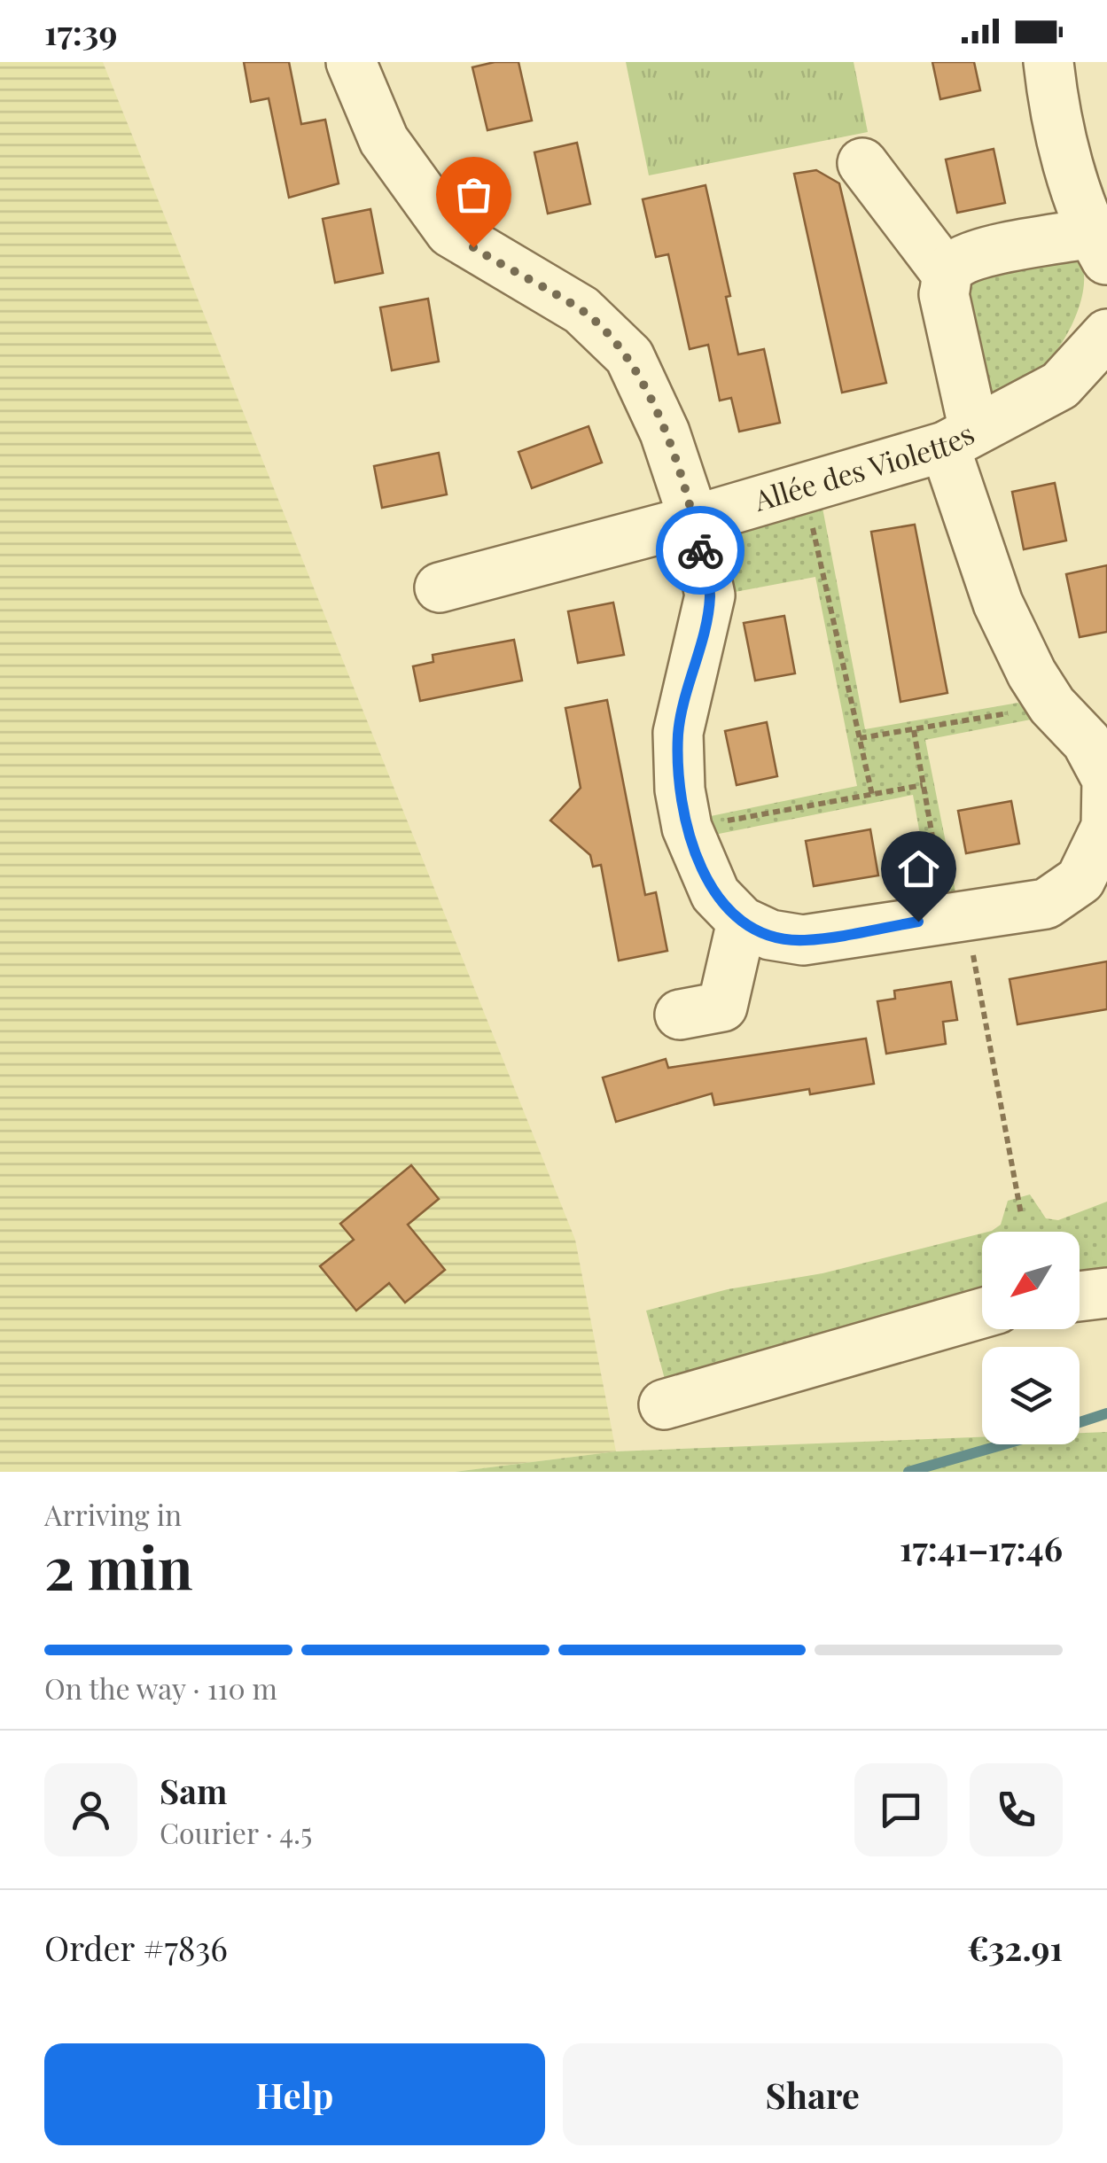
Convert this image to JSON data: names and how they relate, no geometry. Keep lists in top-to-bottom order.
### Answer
{
  "streets": {
    "street": ["Allée des Violettes"]
  },
  "north": "bottom left",
  "page": {
    "status": "17:39",
    "heading": ["2 min", "Arriving in", "17:41–17:46"],
    "panel": [
      "Sam",
      "Courier · 4.5",
      "Order #7836",
      "€32.91"
    ],
    "bar": "On the way · 110 m",
    "buttons": ["Help", "Share"]
  }
}
